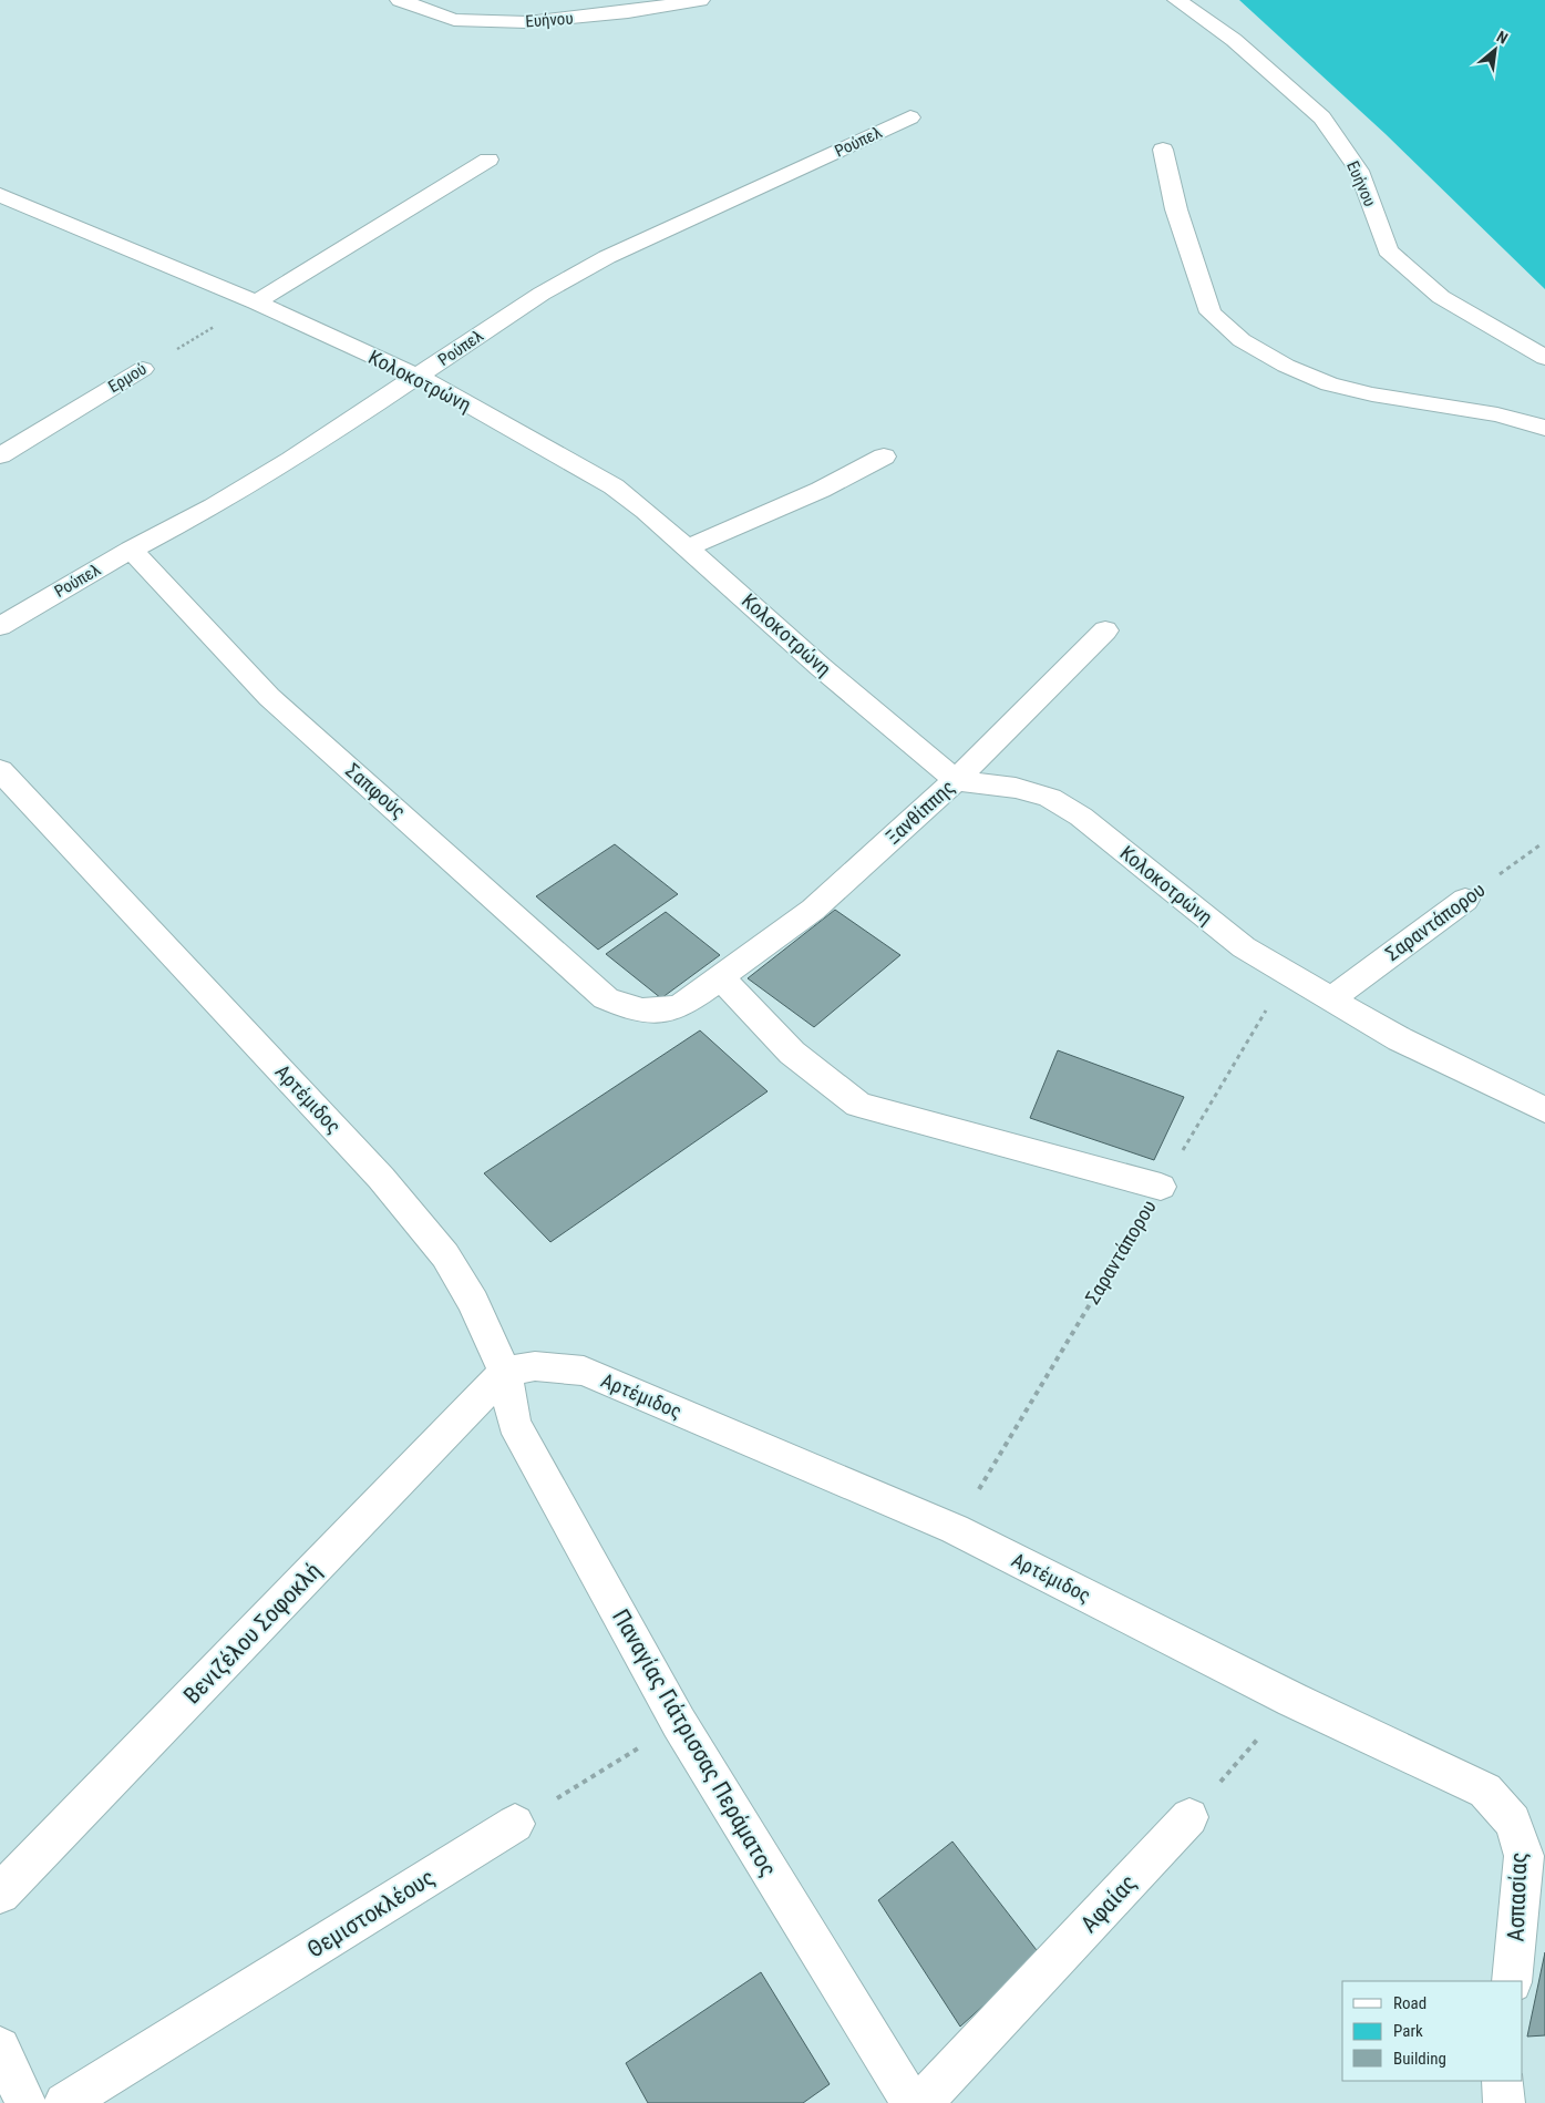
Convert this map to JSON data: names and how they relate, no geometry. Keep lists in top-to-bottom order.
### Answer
{
  "streets": {
    "street": [
      "Ευήνου",
      "Ρούπελ",
      "Ερμού",
      "Κολοκοτρώνη",
      "Σαπφούς",
      "Ξανθίππης",
      "Σαραντάπορου",
      "Αρτέμιδος",
      "Βενιζέλου Σοφοκλή",
      "Παναγίας Γιάτρισσας Περάματος",
      "Ασπασίας",
      "Αφαίας",
      "Θεμιστοκλέους"
    ]
  },
  "crossings": [
    ["Ρούπελ", "Κολοκοτρώνη"],
    ["Ρούπελ", "Σαπφούς"],
    ["Ερμού", "Κολοκοτρώνη"],
    ["Κολοκοτρώνη", "Ξανθίππης"],
    ["Κολοκοτρώνη", "Σαραντάπορου"],
    ["Σαπφούς", "Ξανθίππης"],
    ["Σαραντάπορου", "Αρτέμιδος"],
    ["Αρτέμιδος", "Βενιζέλου Σοφοκλή"],
    ["Αρτέμιδος", "Παναγίας Γιάτρισσας Περάματος"],
    ["Αρτέμιδος", "Ασπασίας"],
    ["Βενιζέλου Σοφοκλή", "Παναγίας Γιάτρισσας Περάματος"]
  ],
  "legend": ["Road", "Park", "Building"],
  "north": "top right"
}
